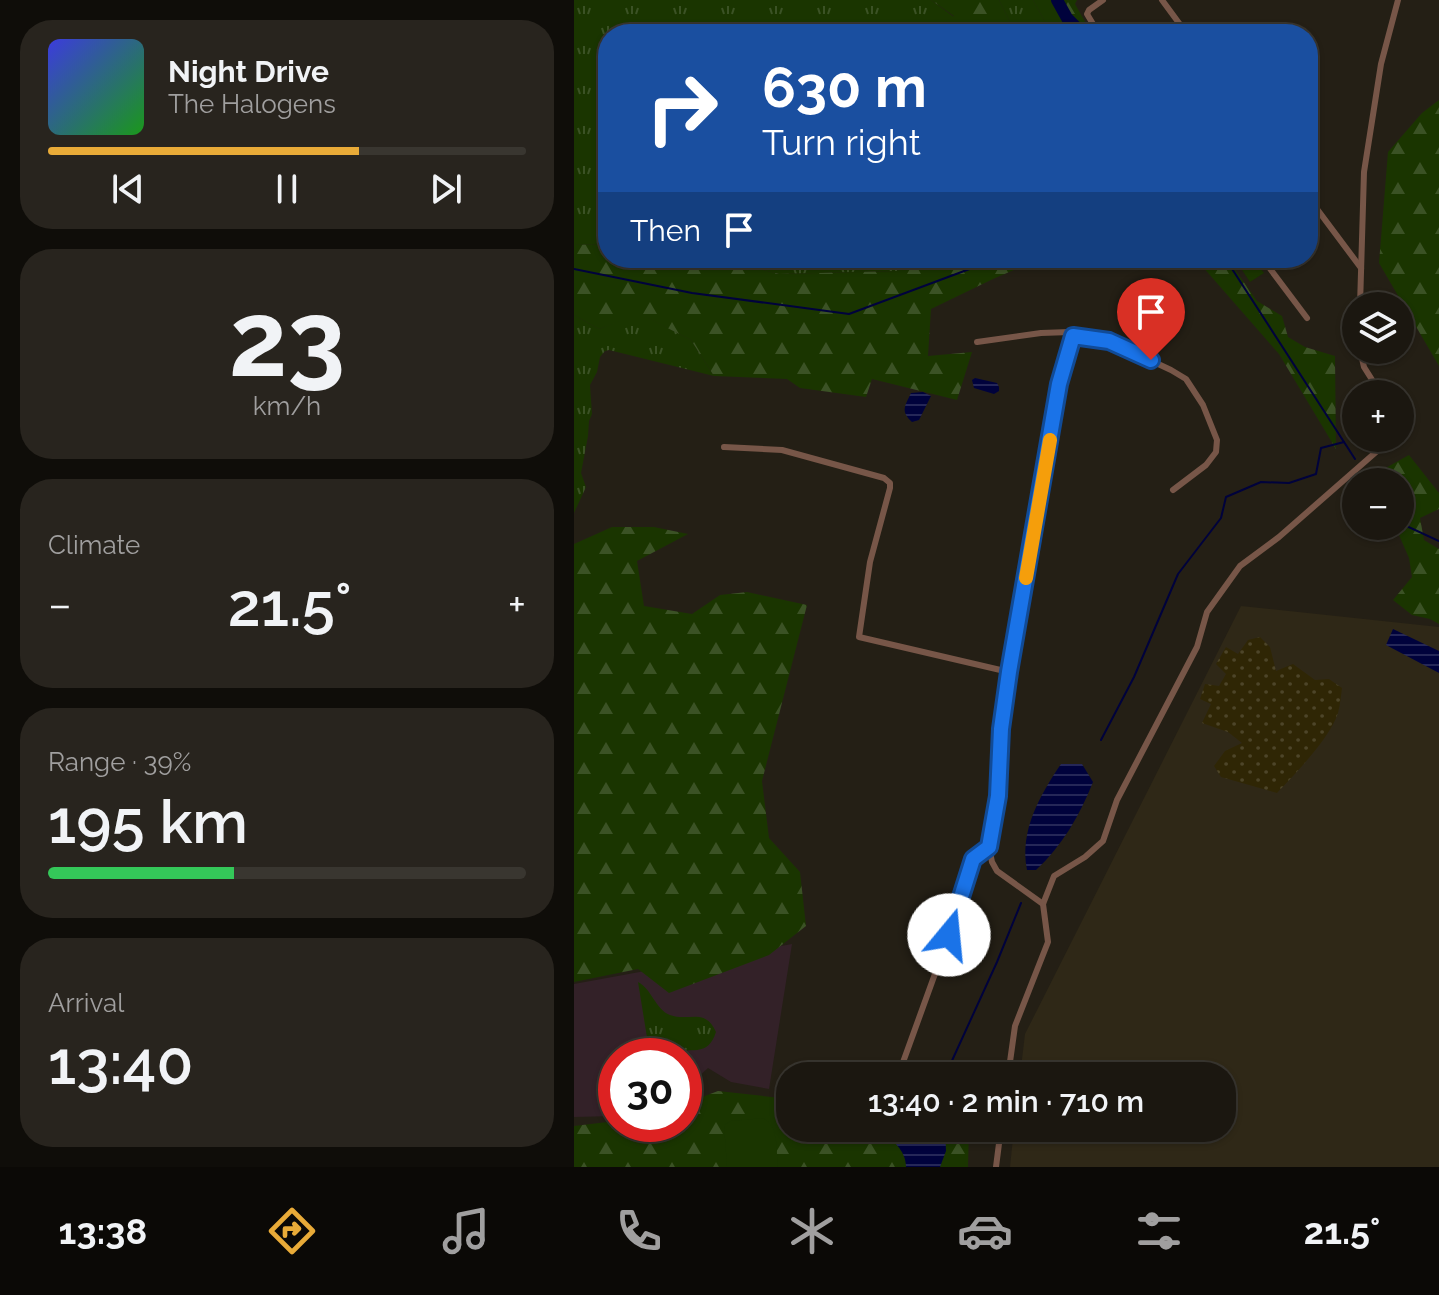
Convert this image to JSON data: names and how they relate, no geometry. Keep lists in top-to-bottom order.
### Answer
{
  "page": {
    "turn": ["630 m", "Turn right"],
    "song": ["Night Drive", "The Halogens"],
    "then": "Then",
    "tile": [
      ["23", "km/h"],
      "Climate",
      ["Range · 39%", "195 km"],
      ["Arrival", "13:40"]
    ],
    "map_buttons": ["+", "−"],
    "heat": ["−", "21.5°", "+"],
    "limit": "30",
    "trip": "13:40 · 2 min · 710 m",
    "tabs": ["13:38", "21.5°"]
  }
}
